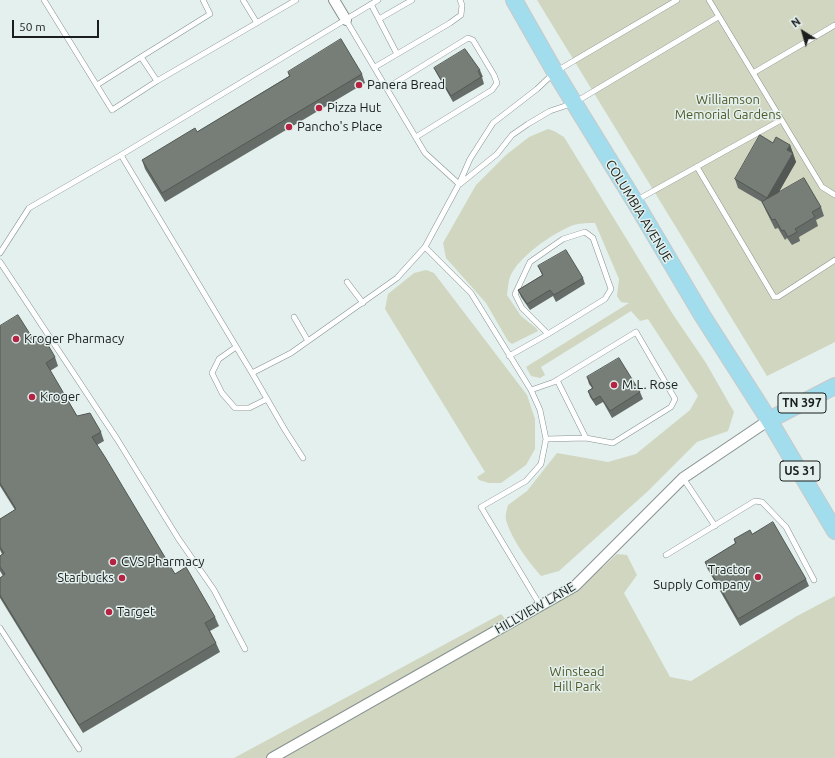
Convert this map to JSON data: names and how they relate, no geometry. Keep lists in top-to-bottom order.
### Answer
{
  "streets": {
    "main road": ["COLUMBIA AVENUE", "TN 397", "US 31"],
    "street": ["HILLVIEW LANE"]
  },
  "crossings": [
    ["COLUMBIA AVENUE", "TN 397"],
    ["COLUMBIA AVENUE", "US 31"],
    ["COLUMBIA AVENUE", "HILLVIEW LANE"],
    ["TN 397", "US 31"],
    ["TN 397", "HILLVIEW LANE"],
    ["US 31", "HILLVIEW LANE"]
  ],
  "parks": ["Williamson Memorial Gardens", "Winstead Hill Park"],
  "places": [
    "Panera Bread",
    "Pizza Hut",
    "Pancho's Place",
    "Kroger Pharmacy",
    "M.L. Rose",
    "Kroger",
    "CVS Pharmacy",
    "Tractor Supply Company",
    "Starbucks",
    "Target"
  ],
  "scale_bar": "50 m",
  "north": "top left"
}
